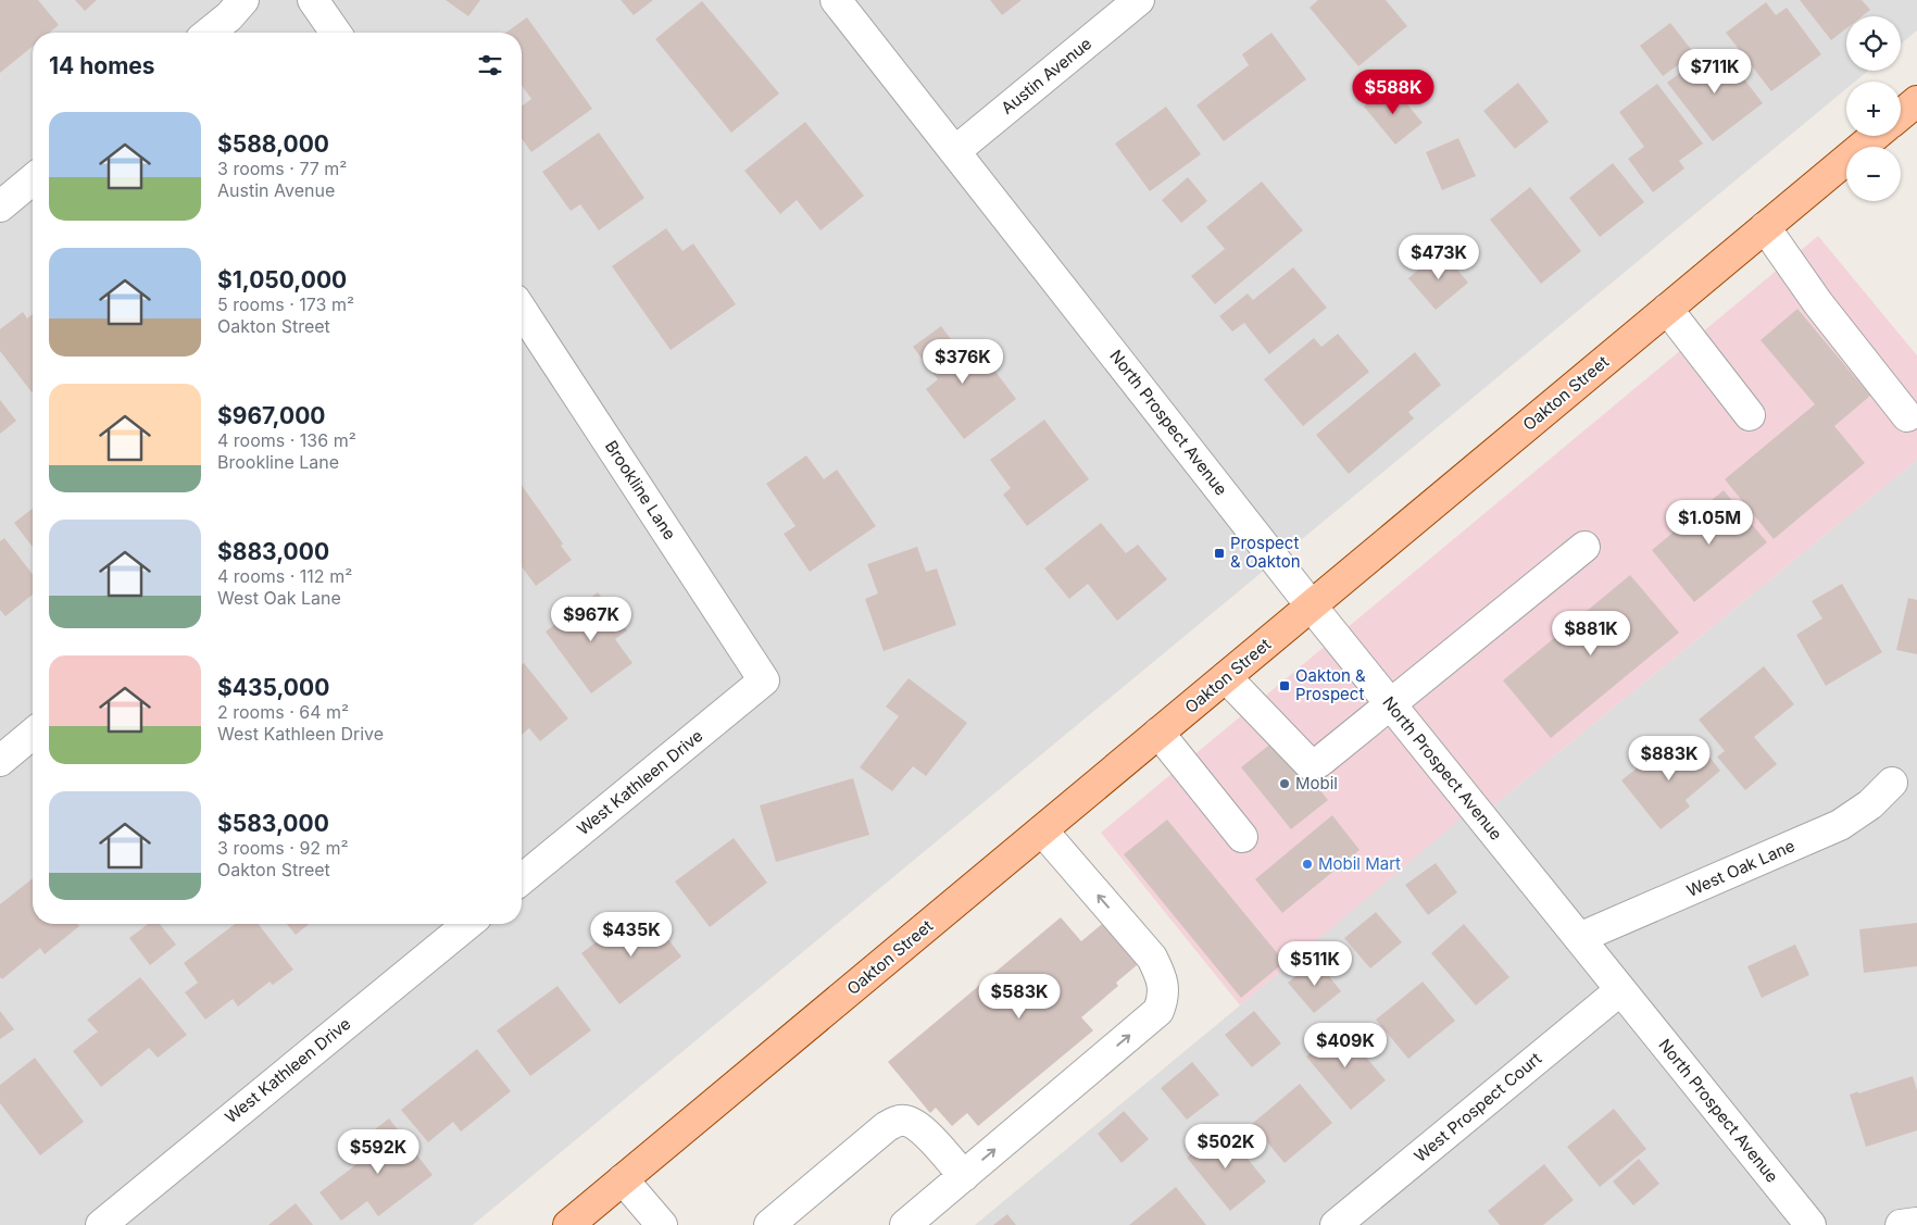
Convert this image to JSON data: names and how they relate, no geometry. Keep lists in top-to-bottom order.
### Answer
{
  "streets": {
    "main road": ["Oakton Street"],
    "street": [
      "Austin Avenue",
      "North Prospect Avenue",
      "Brookline Lane",
      "West Kathleen Drive",
      "West Oak Lane",
      "West Prospect Court"
    ]
  },
  "crossings": [
    ["Austin Avenue", "North Prospect Avenue"],
    ["Oakton Street", "North Prospect Avenue"],
    ["North Prospect Avenue", "West Oak Lane"],
    ["North Prospect Avenue", "West Prospect Court"],
    ["Brookline Lane", "West Kathleen Drive"]
  ],
  "places": {
    "transit": ["Prospect & Oakton", "Oakton & Prospect"],
    "other": ["Mobil", "Mobil Mart"]
  },
  "page": {
    "map_buttons": ["+", "−"],
    "heading": "14 homes",
    "price": [
      "$711K",
      "$588K",
      "$473K",
      "$376K",
      "$1.05M",
      "$967K",
      "$881K",
      "$883K",
      "$435K",
      "$511K",
      "$583K",
      "$409K",
      "$502K",
      "$592K"
    ],
    "list": [
      {
        "name": "$588,000",
        "note": "3 rooms · 77 m² · Austin Avenue"
      },
      {
        "name": "$1,050,000",
        "note": "5 rooms · 173 m² · Oakton Street"
      },
      {
        "name": "$967,000",
        "note": "4 rooms · 136 m² · Brookline Lane"
      },
      {
        "name": "$883,000",
        "note": "4 rooms · 112 m² · West Oak Lane"
      },
      {
        "name": "$435,000",
        "note": "2 rooms · 64 m² · West Kathleen Drive"
      },
      {
        "name": "$583,000",
        "note": "3 rooms · 92 m² · Oakton Street"
      }
    ]
  }
}
